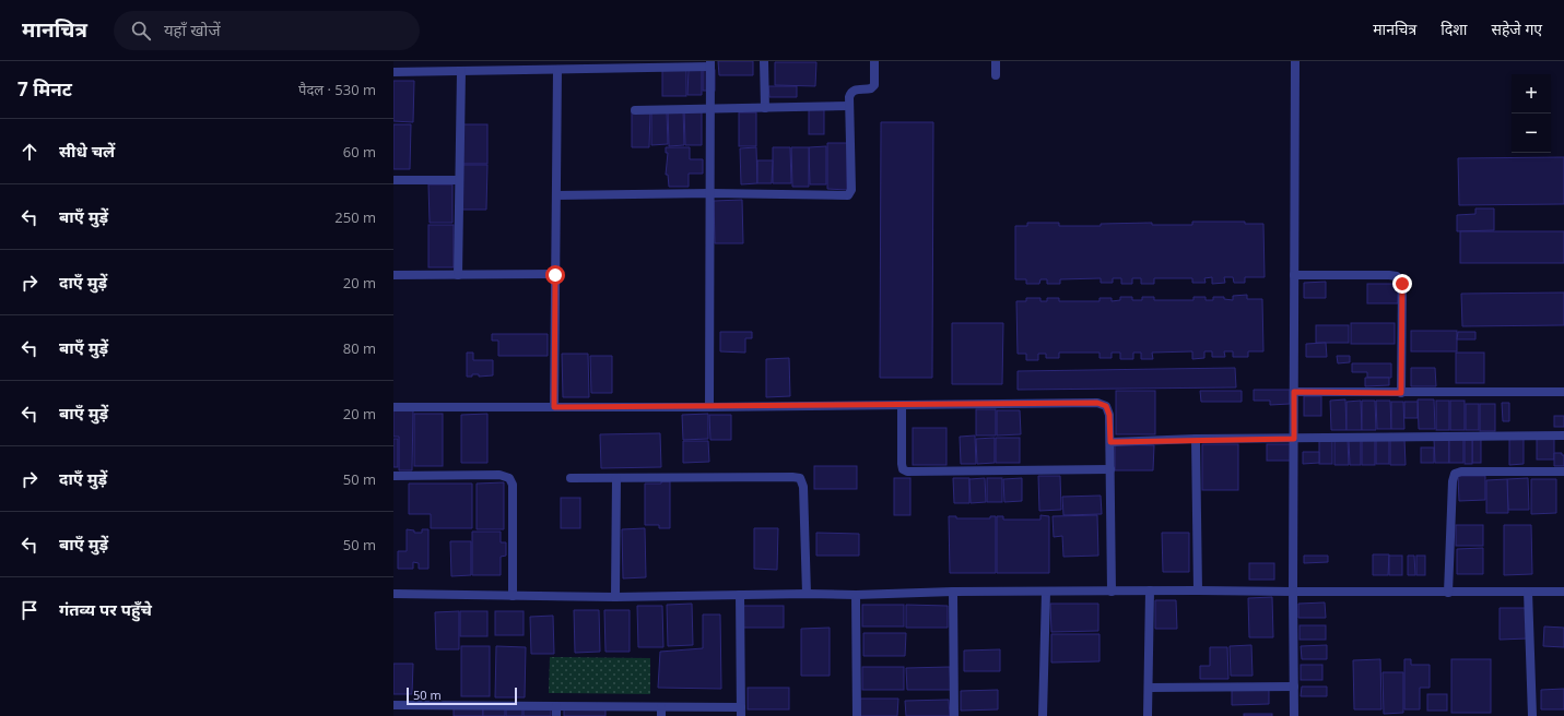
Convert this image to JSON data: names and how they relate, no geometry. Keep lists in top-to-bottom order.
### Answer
{
  "scale_bar": "50 m",
  "page": {
    "header": "मानचित्र",
    "search": "यहाँ खोजें",
    "nav": ["मानचित्र", "दिशा", "सहेजे गए"],
    "heading": ["7 मिनट", "पैदल · 530 m"],
    "map_buttons": ["+", "−"],
    "list": [
      ["सीधे चलें", "60 m"],
      ["बाएँ मुड़ें", "250 m"],
      ["दाएँ मुड़ें", "20 m"],
      ["बाएँ मुड़ें", "80 m"],
      ["बाएँ मुड़ें", "20 m"],
      ["दाएँ मुड़ें", "50 m"],
      ["बाएँ मुड़ें", "50 m"],
      "गंतव्य पर पहुँचे"
    ],
    "scale": "50 m"
  }
}
